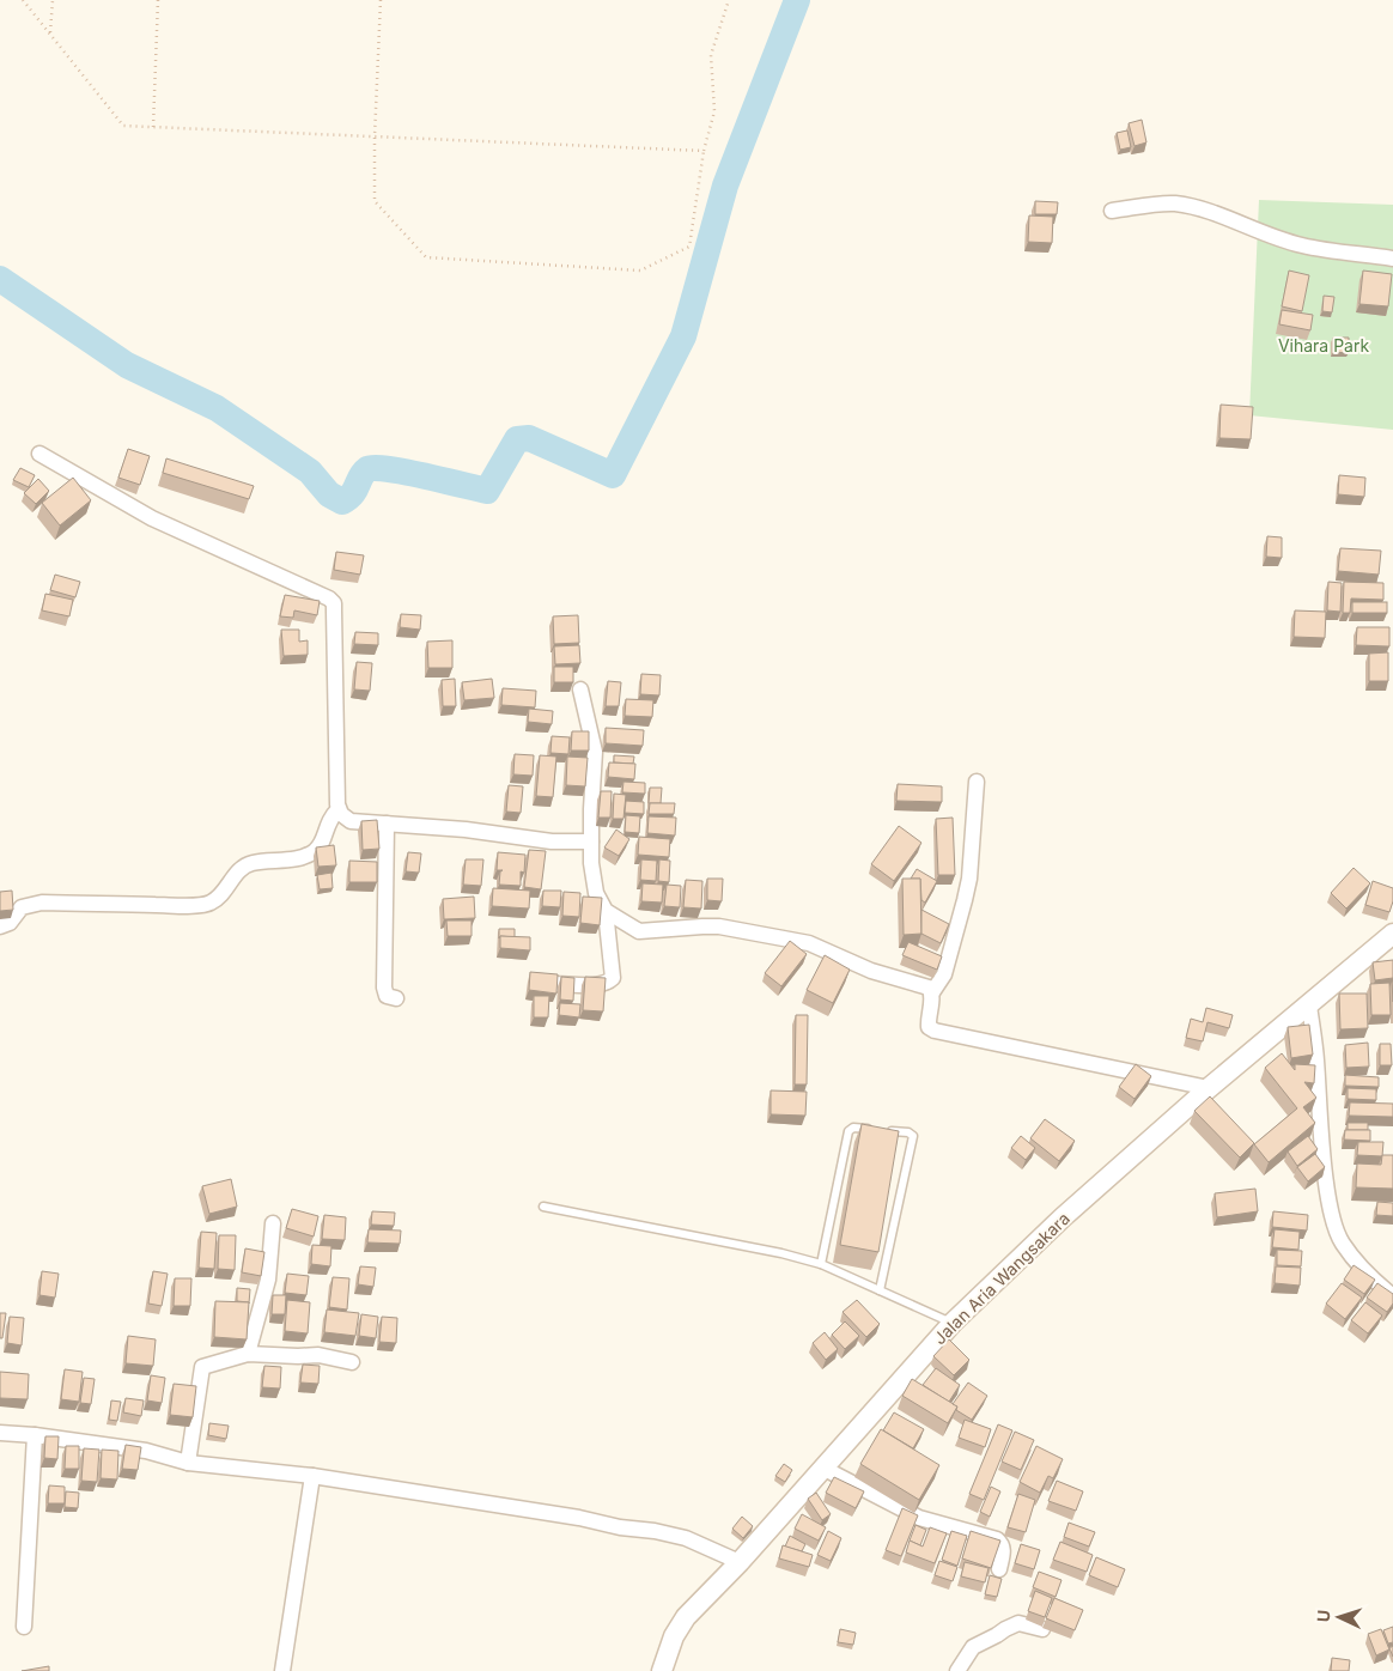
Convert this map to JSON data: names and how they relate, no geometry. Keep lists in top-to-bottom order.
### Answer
{
  "streets": {
    "street": ["Jalan Aria Wangsakara"]
  },
  "parks": ["Vihara Park"],
  "north": "left"
}
